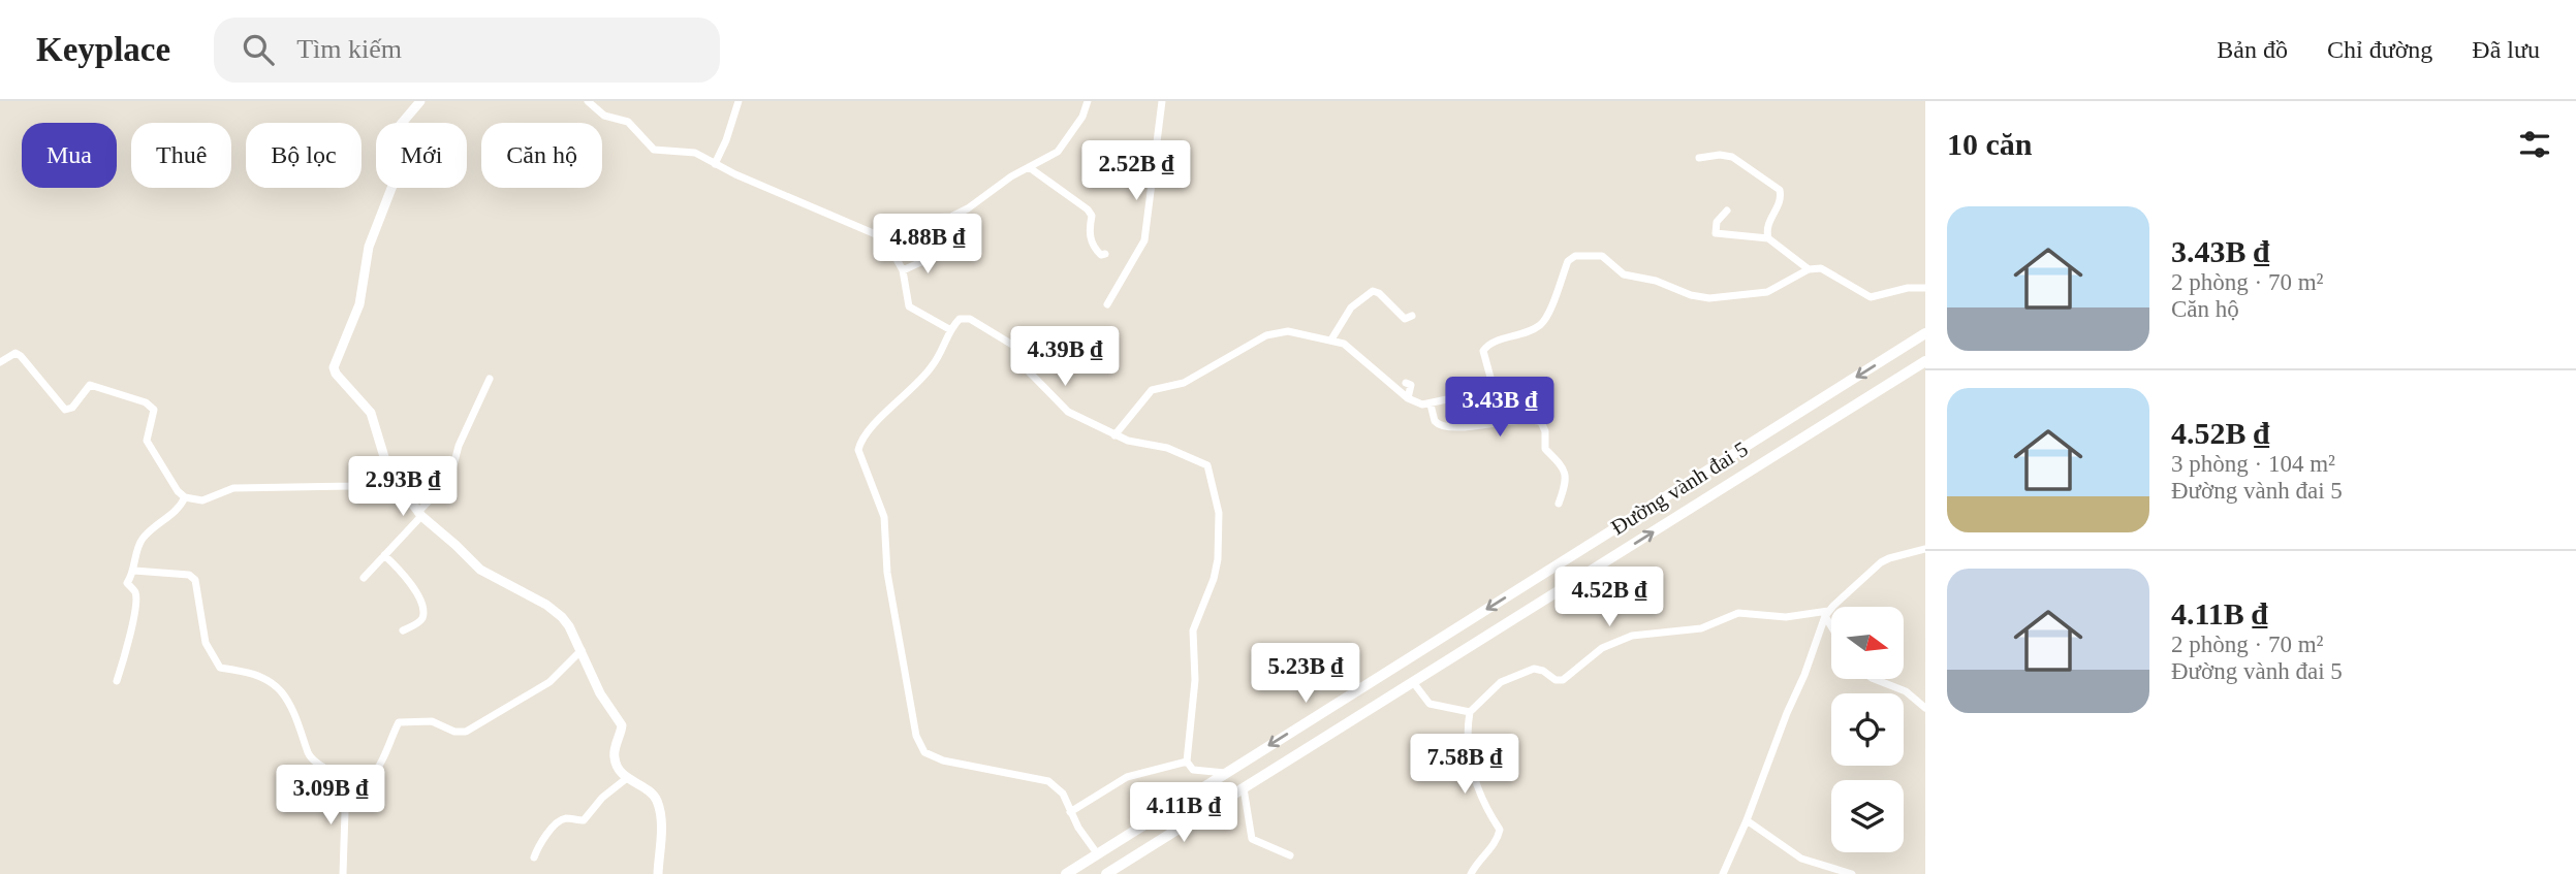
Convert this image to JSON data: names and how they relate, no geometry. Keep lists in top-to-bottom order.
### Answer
{
  "streets": {
    "main road": ["Đường vành đai 5"]
  },
  "north": "right",
  "page": {
    "header": "Keyplace",
    "search": "Tìm kiếm",
    "nav": ["Bản đồ", "Chỉ đường", "Đã lưu"],
    "heading": "10 căn",
    "chip": [
      "Mua",
      "Thuê",
      "Bộ lọc",
      "Mới",
      "Căn hộ"
    ],
    "price": [
      "2.52B ₫",
      "4.88B ₫",
      "4.39B ₫",
      "3.43B ₫",
      "2.93B ₫",
      "4.52B ₫",
      "5.23B ₫",
      "7.58B ₫",
      "3.09B ₫",
      "4.11B ₫"
    ],
    "list": [
      {
        "name": "3.43B ₫",
        "note": "2 phòng · 70 m² · Căn hộ"
      },
      {
        "name": "4.52B ₫",
        "note": "3 phòng · 104 m² · Đường vành đai 5"
      },
      {
        "name": "4.11B ₫",
        "note": "2 phòng · 70 m² · Đường vành đai 5"
      }
    ]
  }
}
